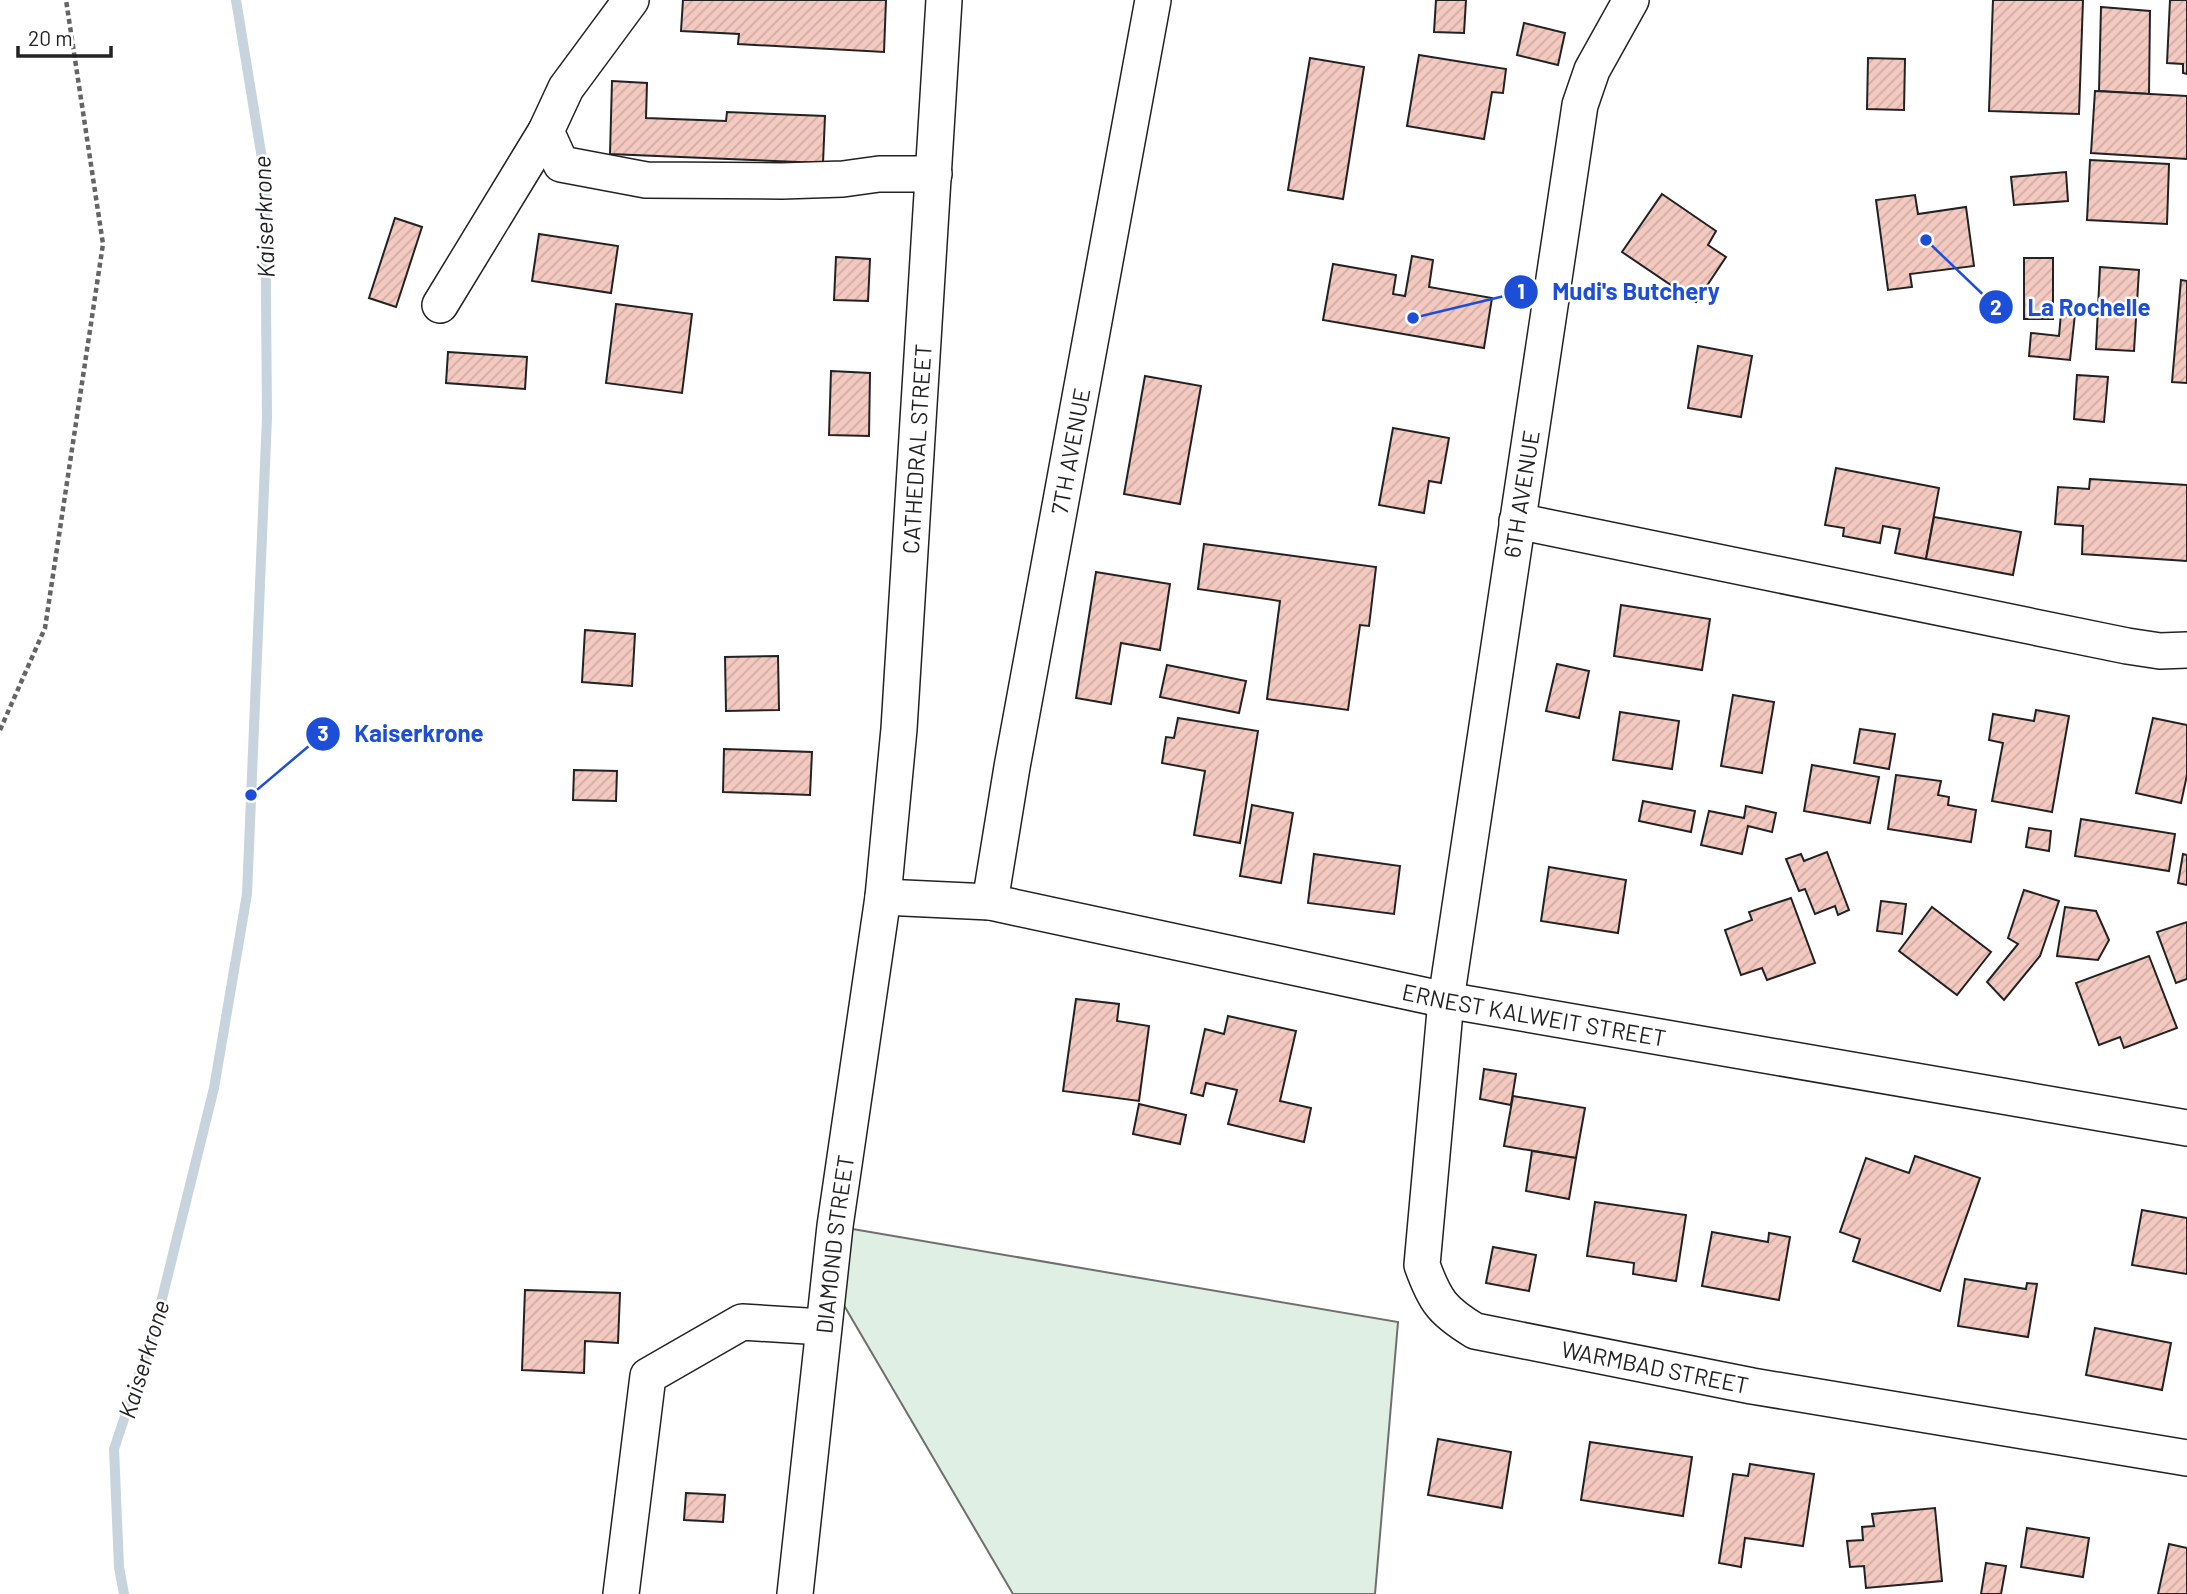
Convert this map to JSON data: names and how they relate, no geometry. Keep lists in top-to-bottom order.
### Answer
{
  "streets": {
    "street": [
      "CATHEDRAL STREET",
      "7TH AVENUE",
      "6TH AVENUE",
      "ERNEST KALWEIT STREET",
      "DIAMOND STREET",
      "WARMBAD STREET"
    ]
  },
  "crossings": [
    ["CATHEDRAL STREET", "ERNEST KALWEIT STREET"],
    ["CATHEDRAL STREET", "DIAMOND STREET"],
    ["7TH AVENUE", "ERNEST KALWEIT STREET"],
    ["6TH AVENUE", "ERNEST KALWEIT STREET"],
    ["6TH AVENUE", "WARMBAD STREET"],
    ["ERNEST KALWEIT STREET", "DIAMOND STREET"],
    ["ERNEST KALWEIT STREET", "WARMBAD STREET"]
  ],
  "water": ["Kaiserkrone"],
  "places": ["La Rochelle", "Mudi's Butchery", "Kaiserkrone"],
  "scale_bar": "20 m"
}
